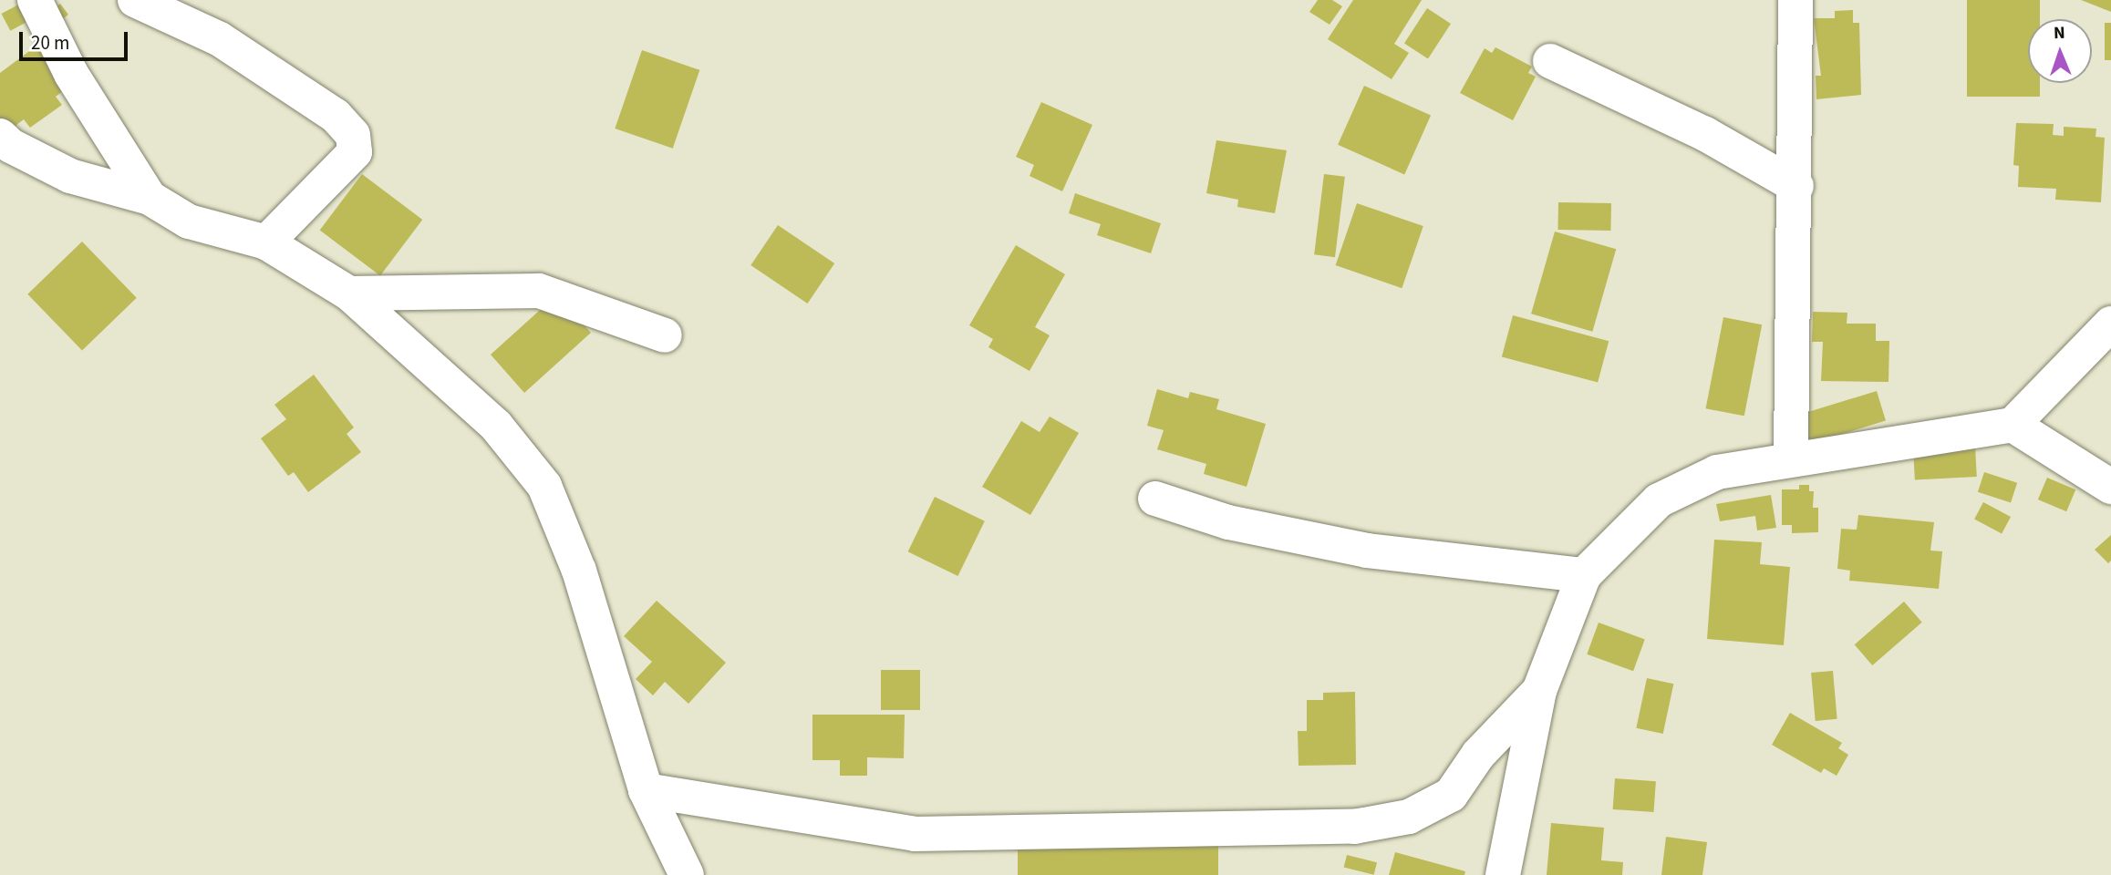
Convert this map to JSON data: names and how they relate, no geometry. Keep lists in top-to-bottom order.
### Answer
{
  "scale_bar": "20 m",
  "north": "top"
}
